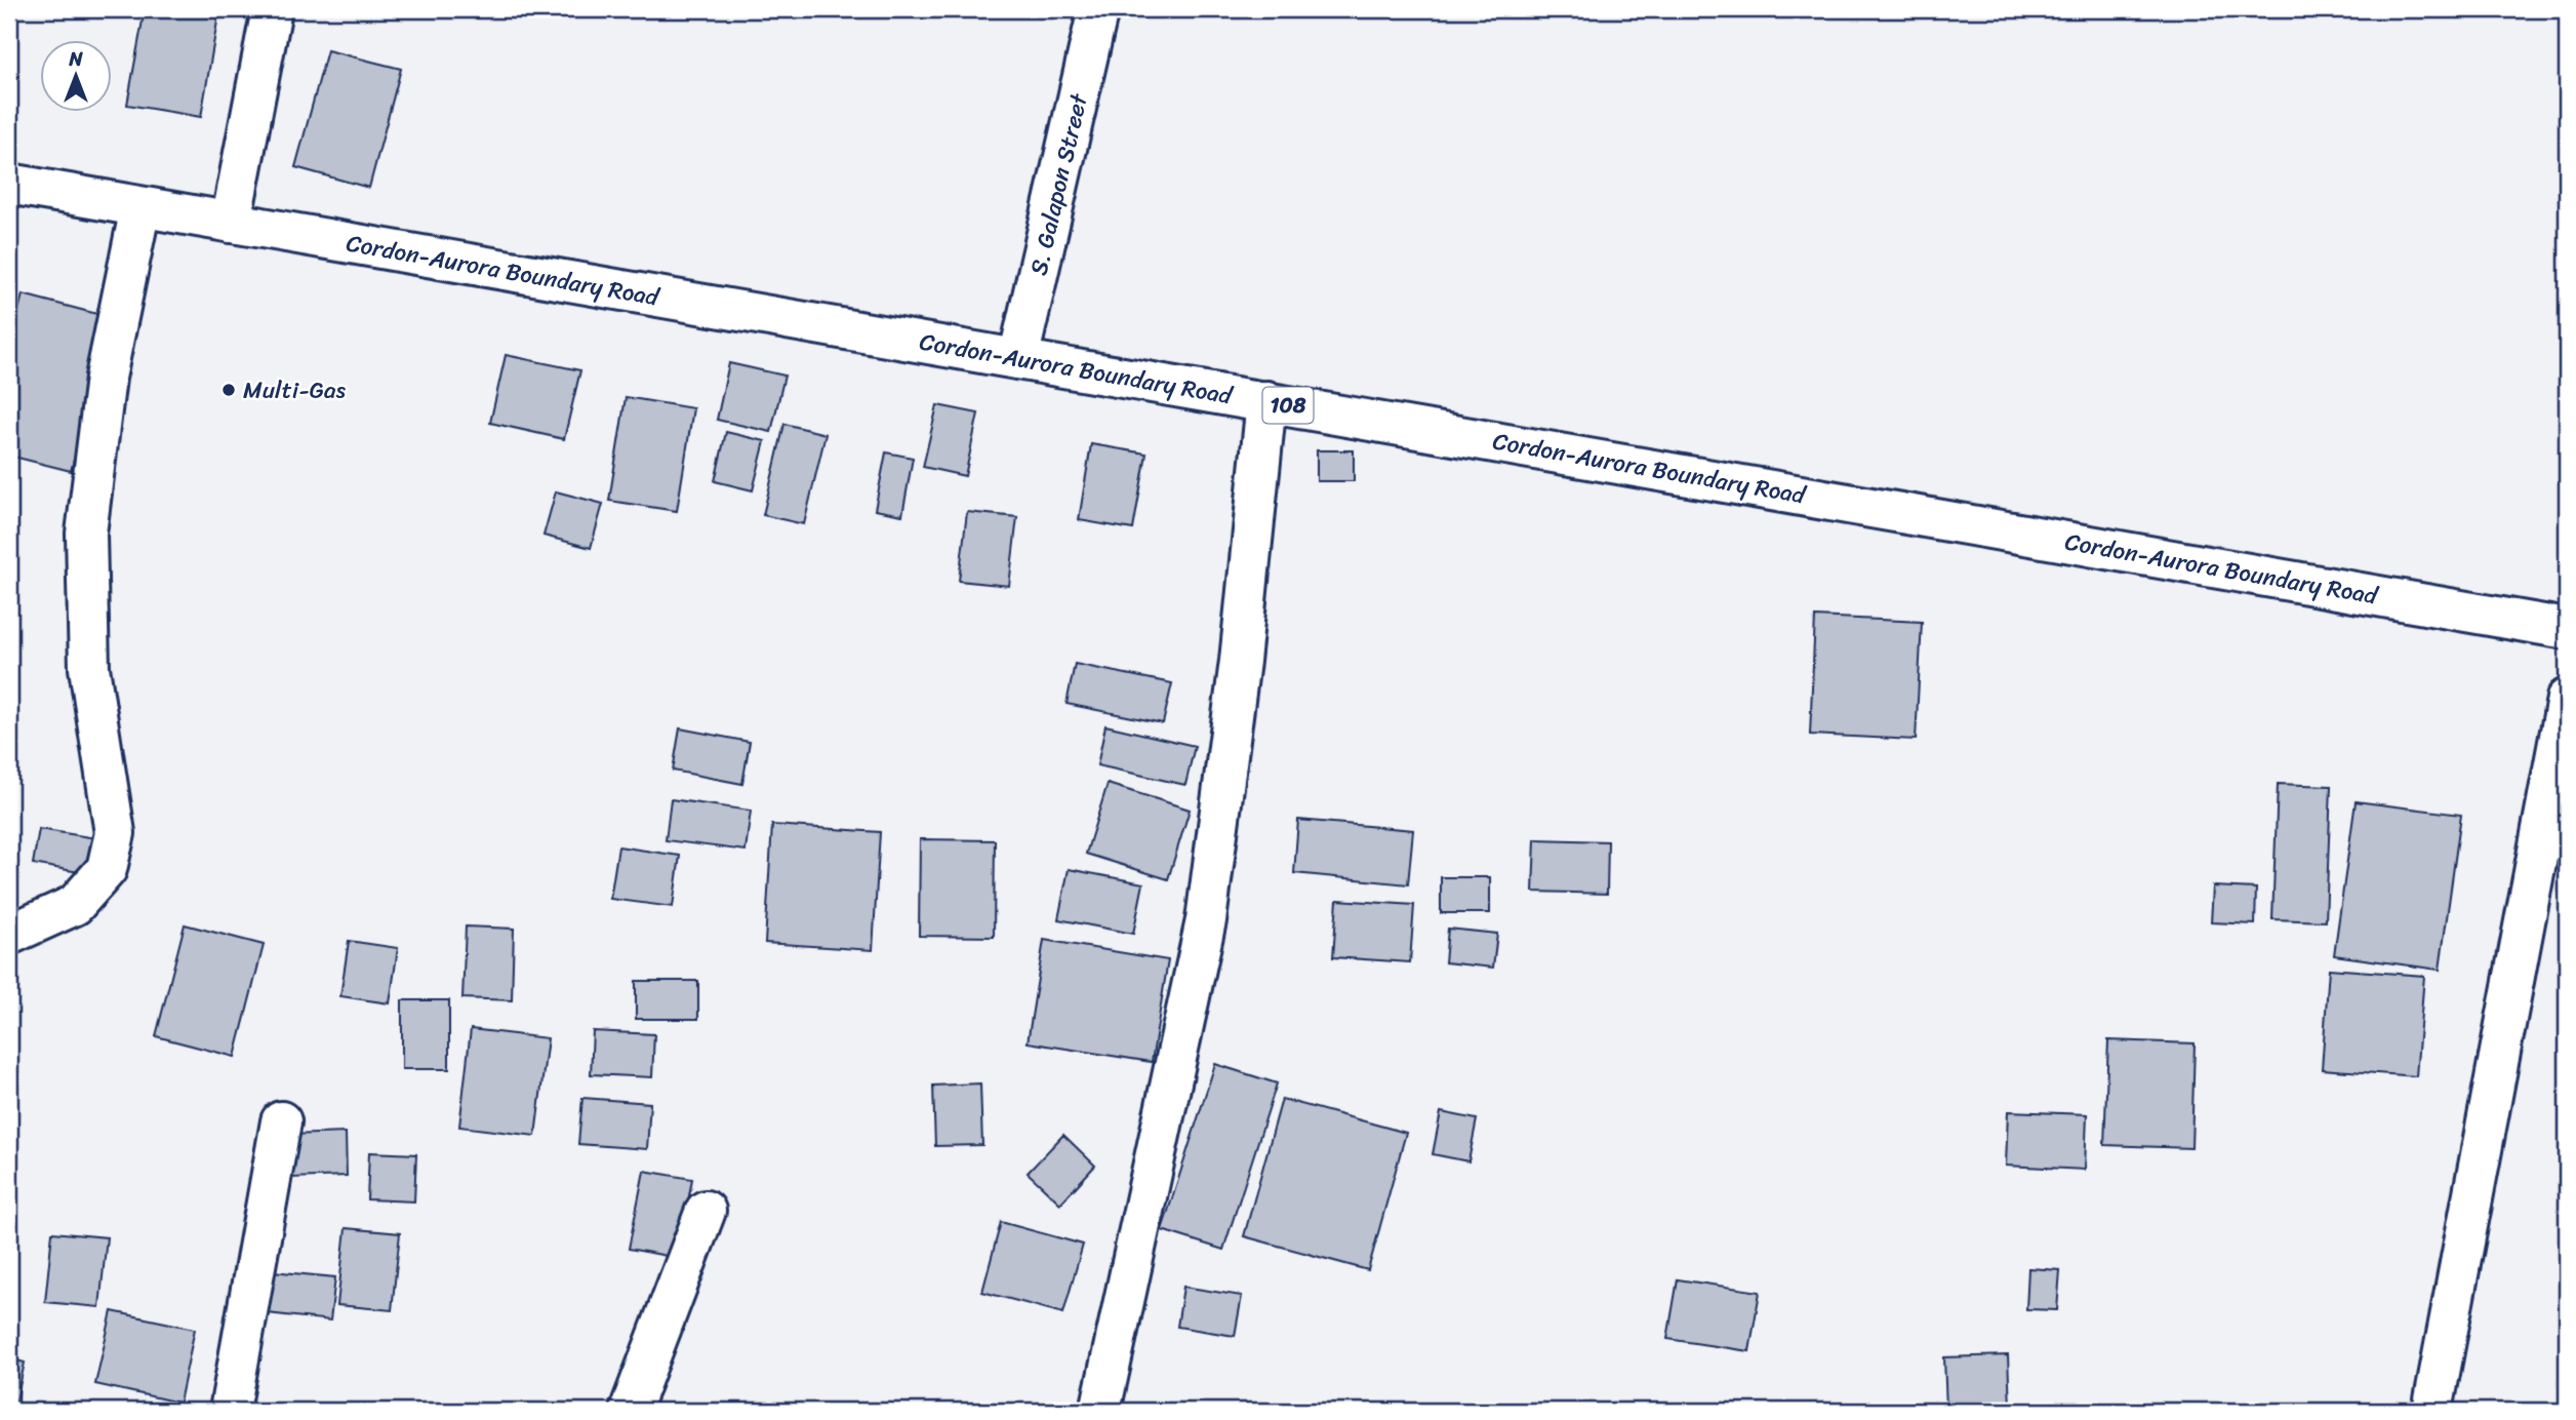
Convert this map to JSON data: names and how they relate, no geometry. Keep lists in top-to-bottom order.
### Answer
{
  "streets": {
    "main road": ["S. Galapon Street", "Cordon-Aurora Boundary Road", "108"]
  },
  "crossings": [
    ["S. Galapon Street", "Cordon-Aurora Boundary Road"]
  ],
  "places": ["Multi-Gas"],
  "north": "top"
}
